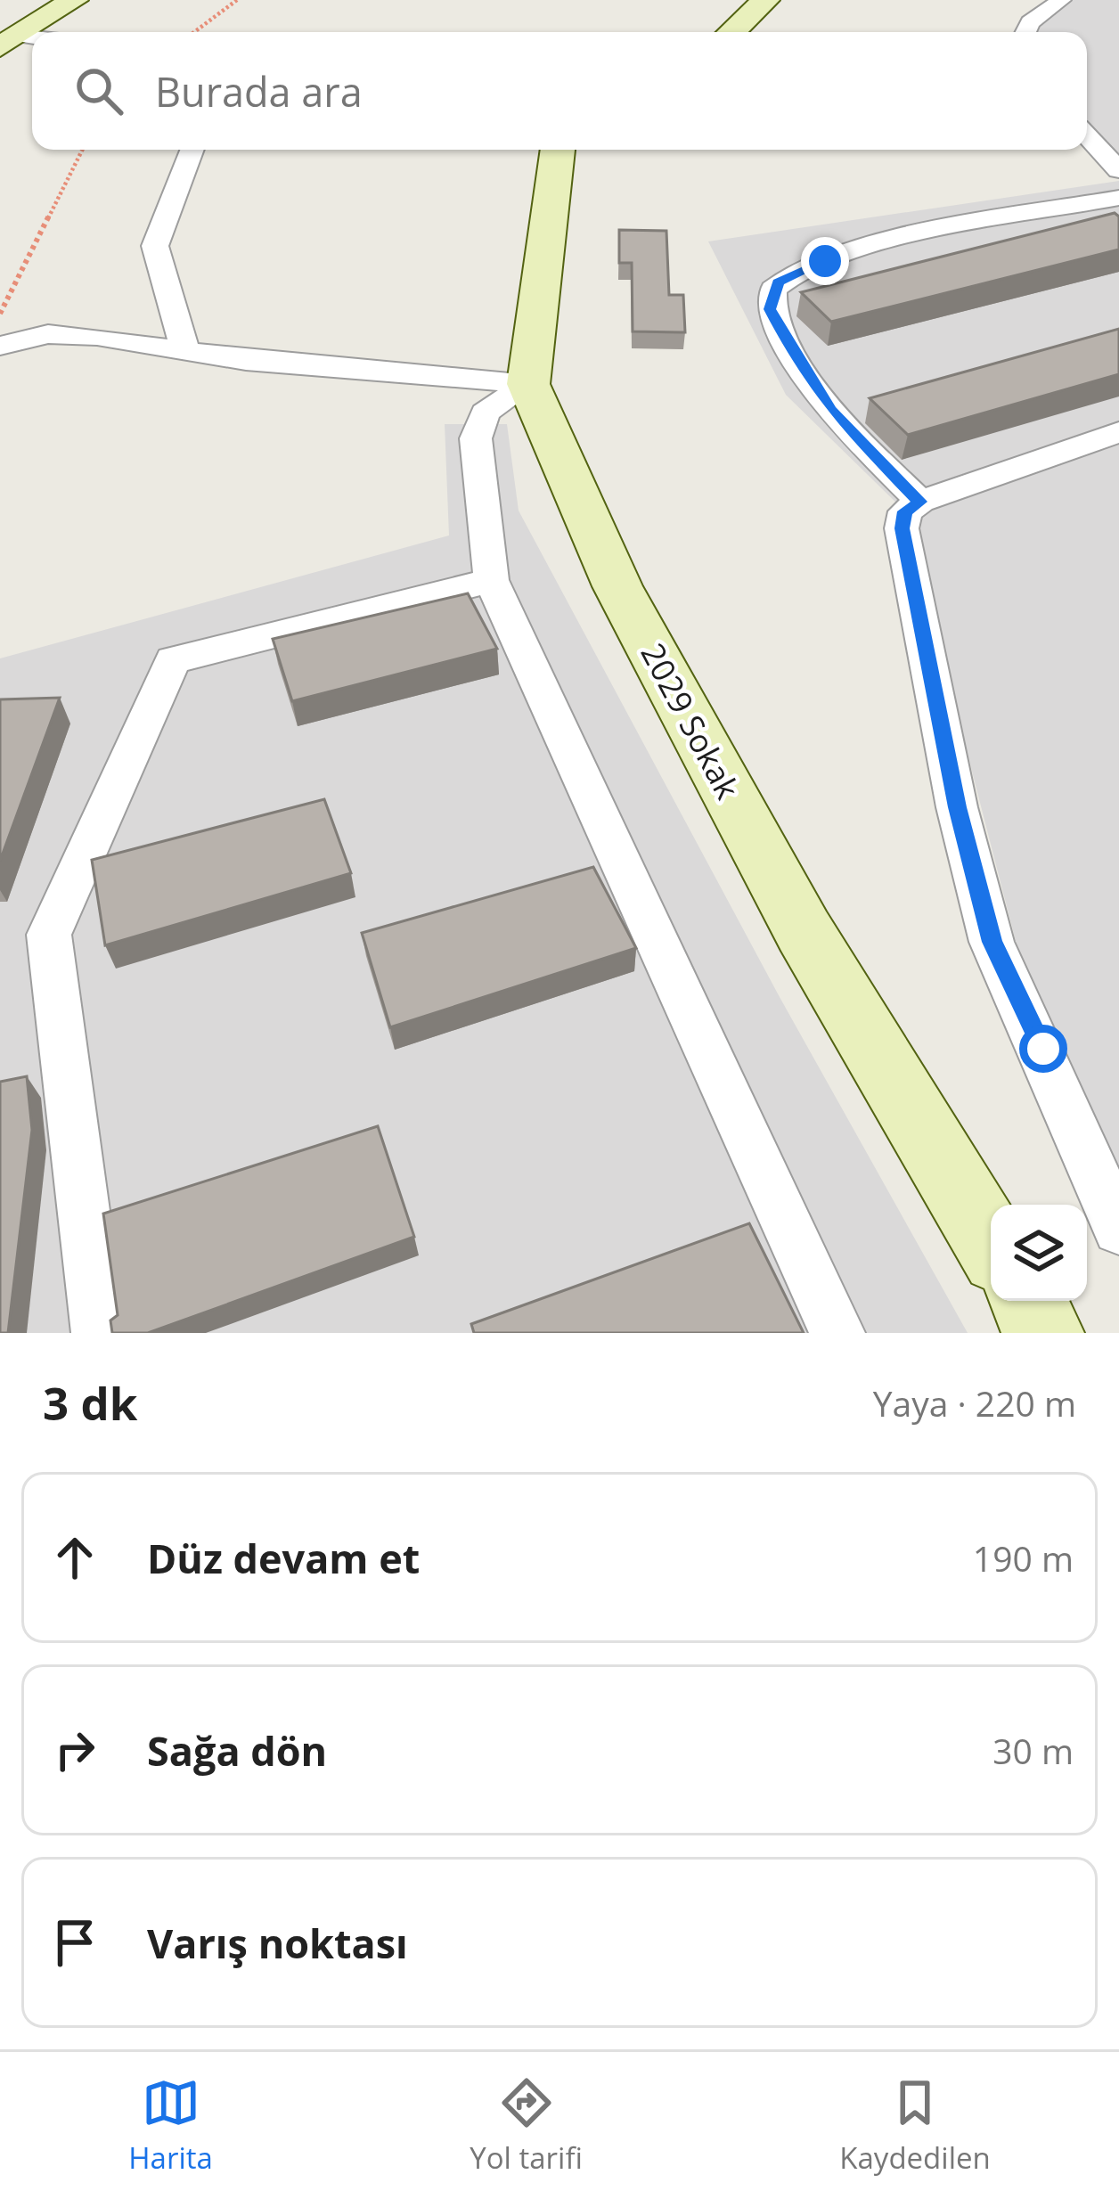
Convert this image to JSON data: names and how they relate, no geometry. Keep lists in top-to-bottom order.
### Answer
{
  "streets": {
    "street": ["2029 Sokak"]
  },
  "page": {
    "search": "Burada ara",
    "heading": ["3 dk", "Yaya · 220 m"],
    "list": [
      ["Düz devam et", "190 m"],
      ["Sağa dön", "30 m"],
      "Varış noktası"
    ],
    "nav": ["Harita", "Yol tarifi", "Kaydedilen"]
  }
}
